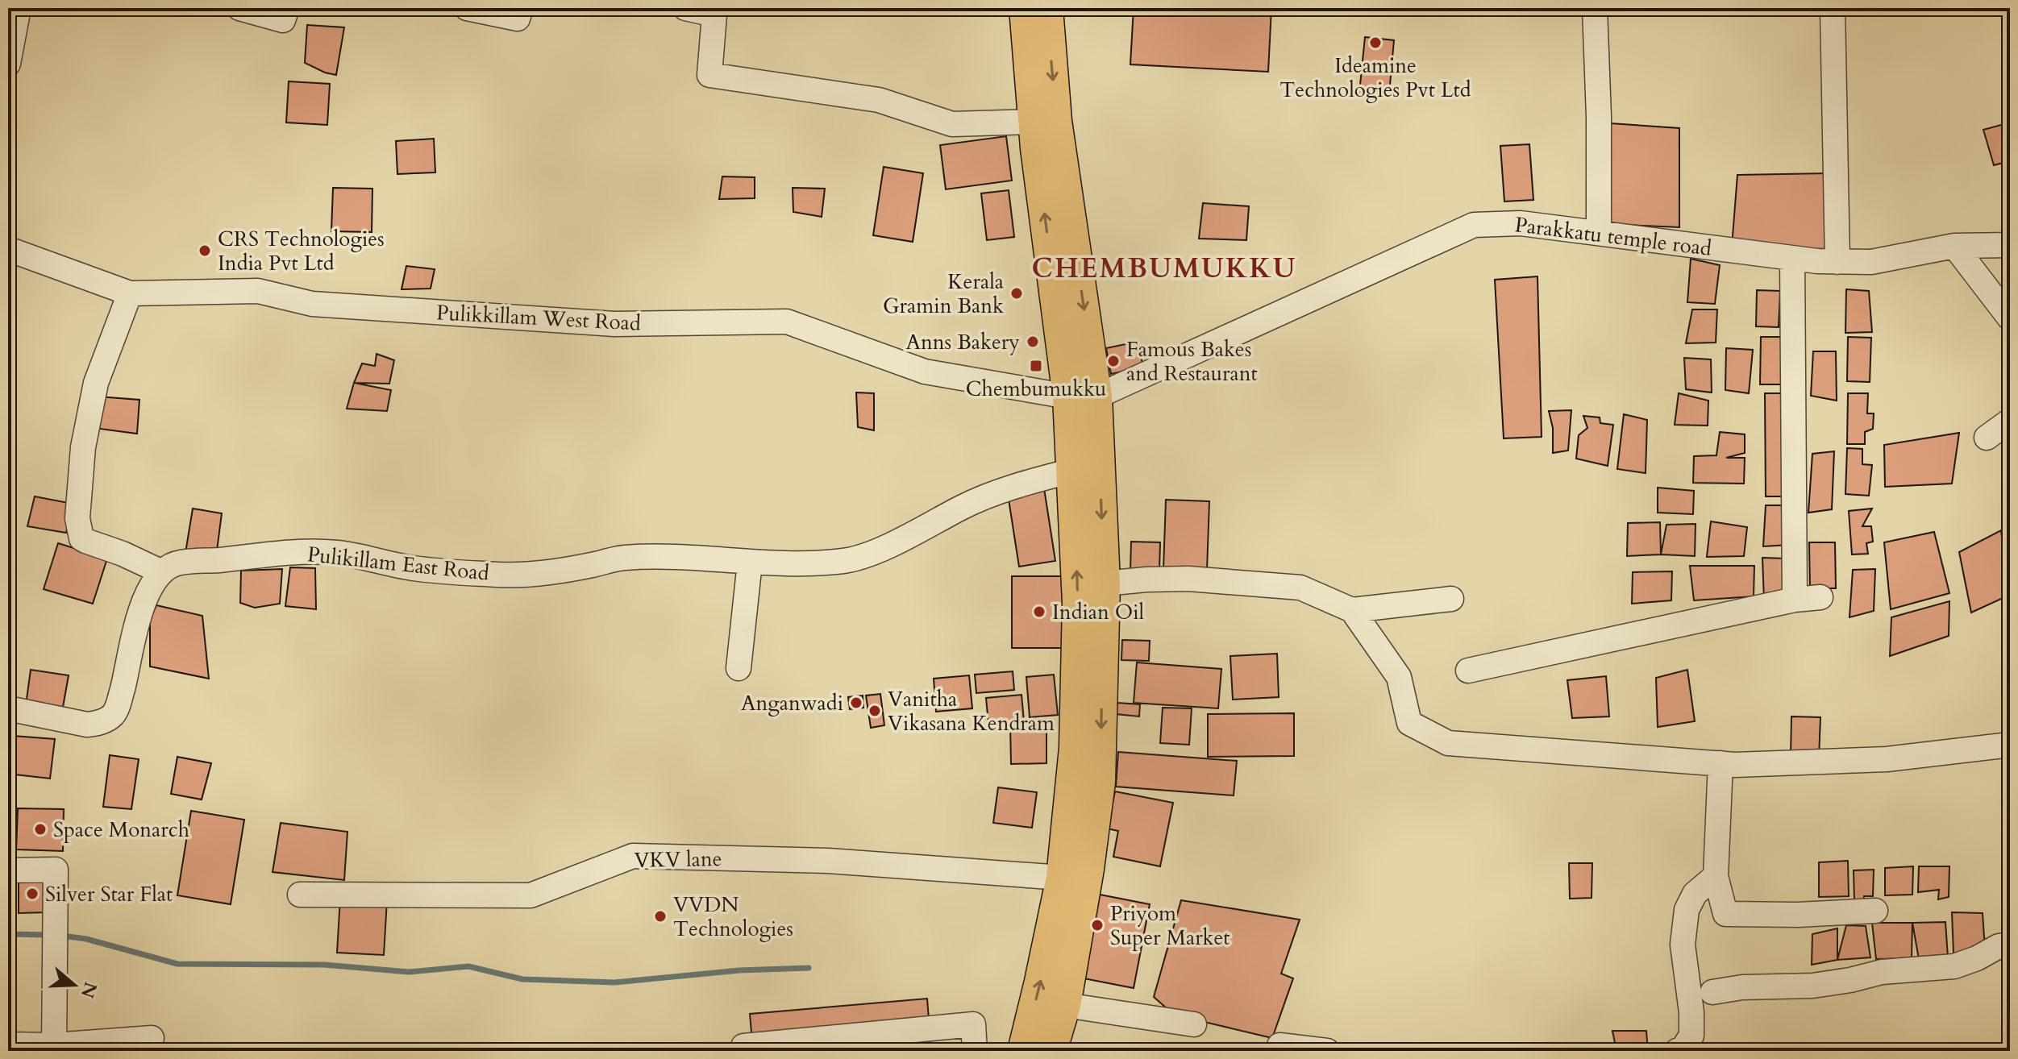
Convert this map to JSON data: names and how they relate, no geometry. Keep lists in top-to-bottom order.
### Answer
{
  "streets": {
    "street": [
      "Parakkatu temple road",
      "Pulikkillam West Road",
      "Pulikillam East Road",
      "VKV lane"
    ]
  },
  "crossings": [
    ["Parakkatu temple road", "Pulikkillam West Road"]
  ],
  "districts": ["CHEMBUMUKKU"],
  "places": {
    "other": [
      "Ideamine Technologies Pvt Ltd",
      "CRS Technologies India Pvt Ltd",
      "Kerala Gramin Bank",
      "Anns Bakery",
      "Famous Bakes and Restaurant",
      "Indian Oil",
      "Anganwadi",
      "Vanitha Vikasana Kendram",
      "Space Monarch",
      "Silver Star Flat",
      "VVDN Technologies",
      "Priyom Super Market"
    ],
    "transit": ["Chembumukku"]
  },
  "north": "right"
}
